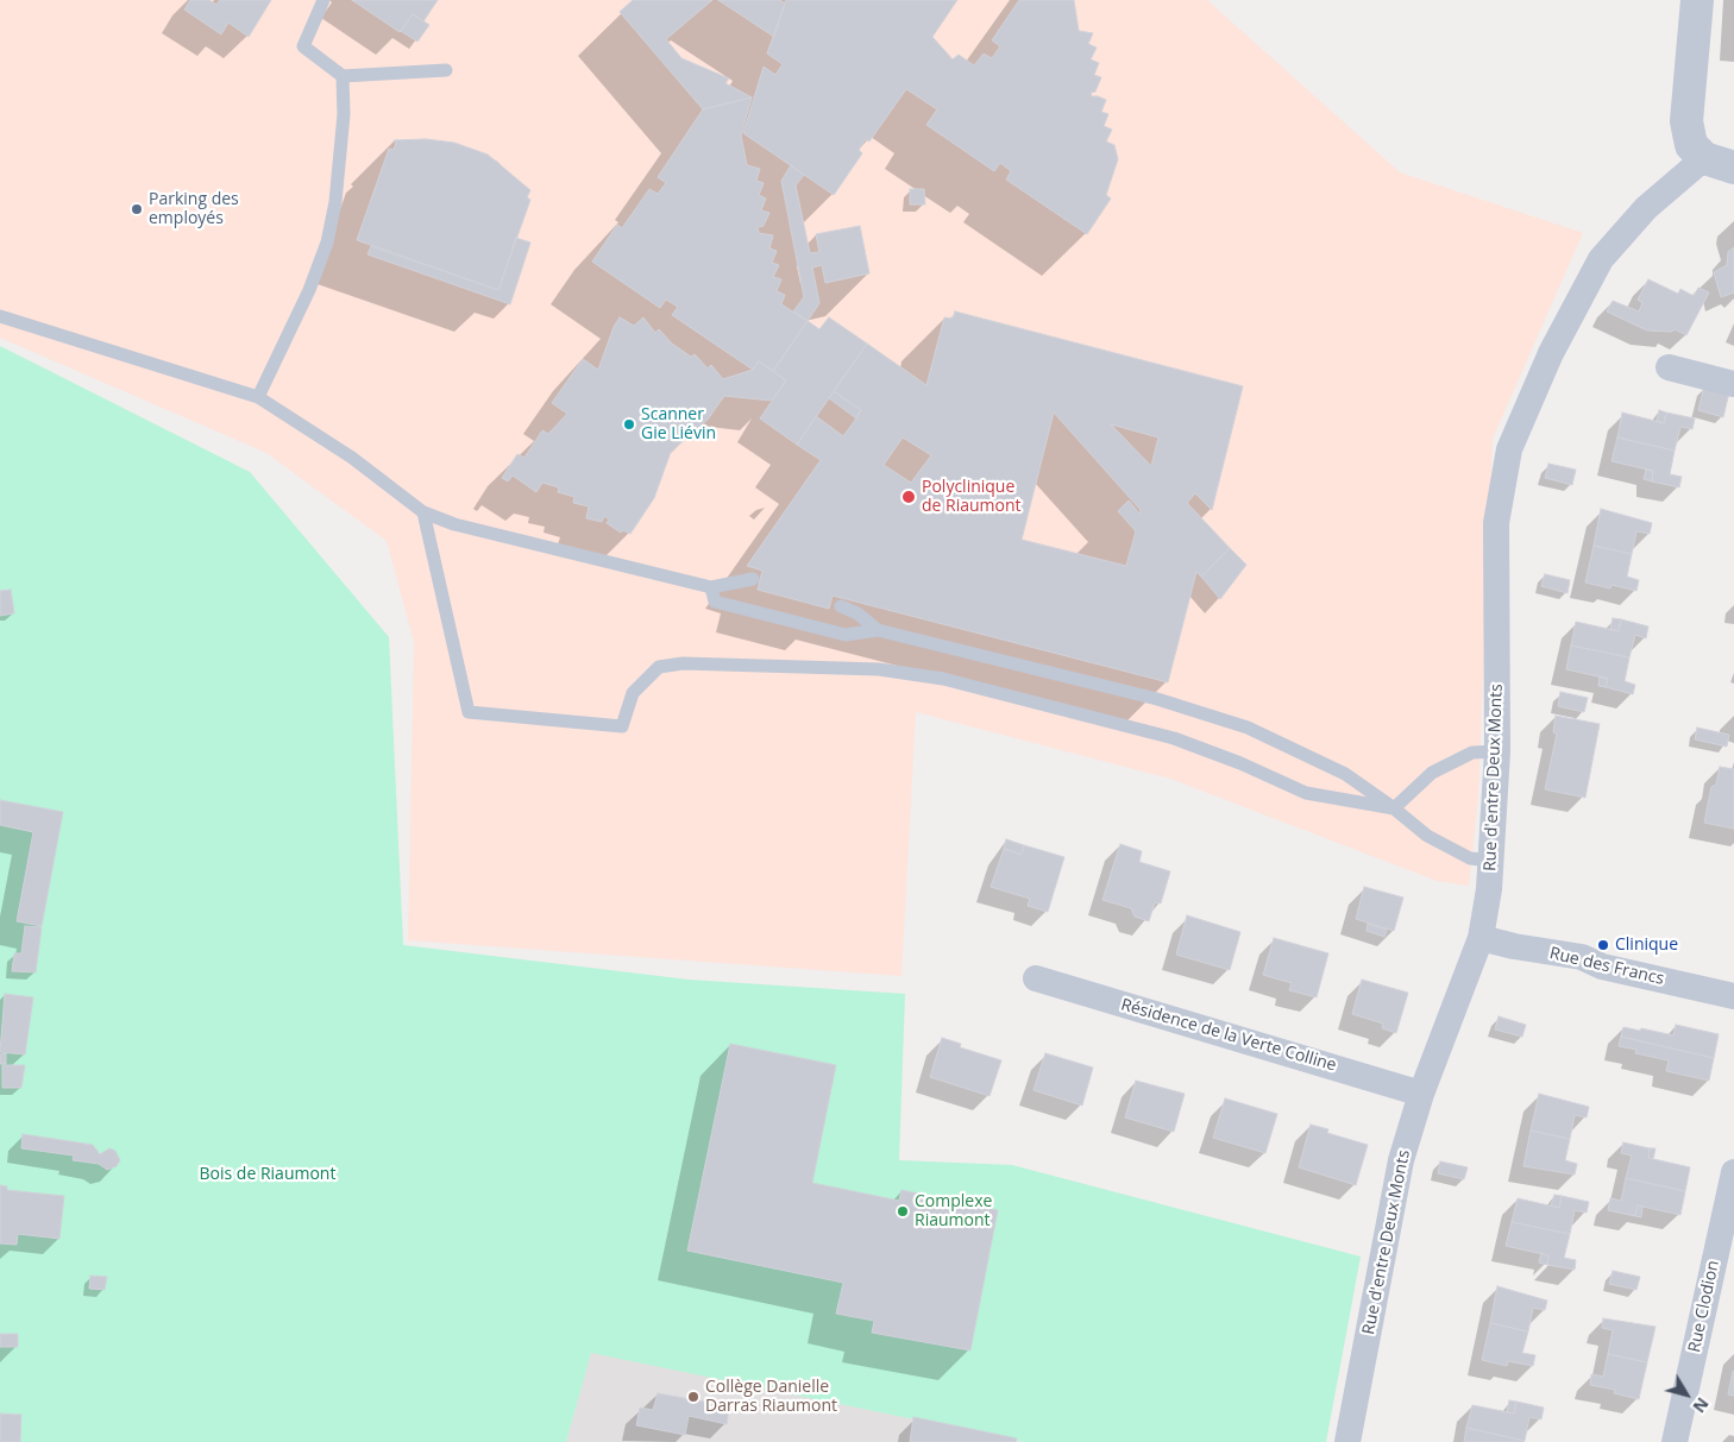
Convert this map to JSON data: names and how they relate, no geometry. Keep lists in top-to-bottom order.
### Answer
{
  "streets": {
    "street": [
      "Rue d'entre Deux Monts",
      "Rue des Francs",
      "Résidence de la Verte Colline",
      "Rue Clodion"
    ]
  },
  "crossings": [
    ["Rue d'entre Deux Monts", "Rue des Francs"],
    ["Rue d'entre Deux Monts", "Résidence de la Verte Colline"]
  ],
  "parks": ["Bois de Riaumont"],
  "places": [
    "Parking des employés",
    "Scanner Gie Liévin",
    "Polyclinique de Riaumont",
    "Clinique",
    "Complexe Riaumont",
    "Collège Danielle Darras Riaumont"
  ],
  "north": "bottom right"
}
